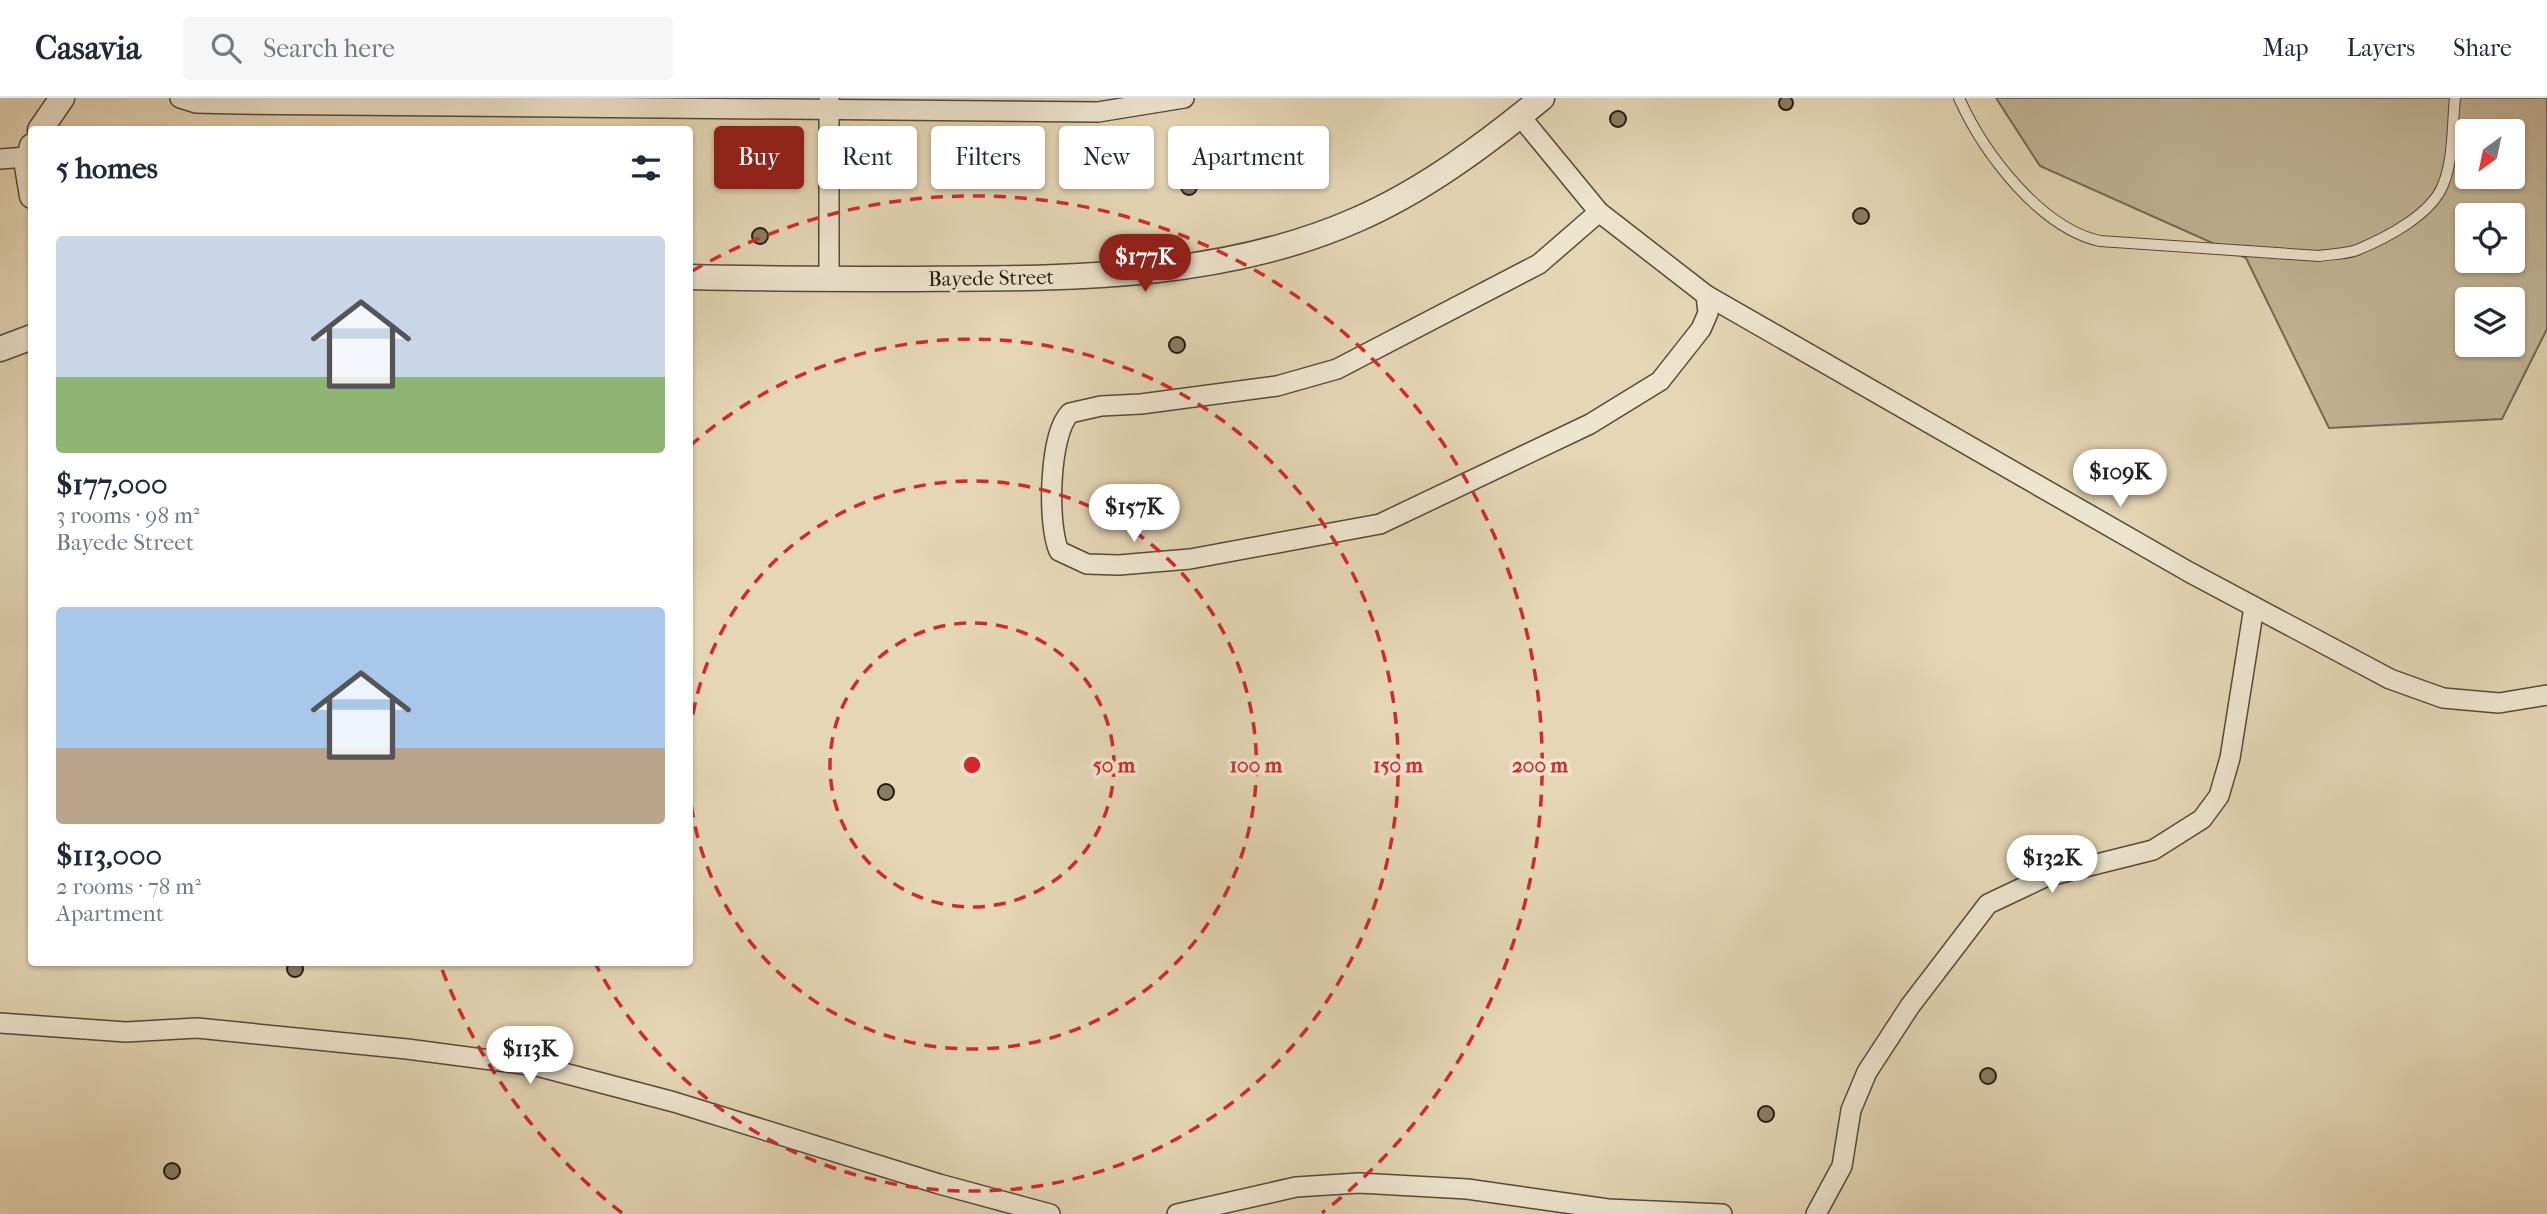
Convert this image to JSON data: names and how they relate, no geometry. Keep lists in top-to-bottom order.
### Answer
{
  "streets": {
    "street": ["Bayede Street"]
  },
  "north": "bottom left",
  "page": {
    "header": "Casavia",
    "search": "Search here",
    "nav": ["Map", "Layers", "Share"],
    "chip": [
      "Buy",
      "Rent",
      "Filters",
      "New",
      "Apartment"
    ],
    "heading": "5 homes",
    "list": [
      {
        "name": "$177,000",
        "note": "3 rooms · 98 m² · Bayede Street"
      },
      {
        "name": "$113,000",
        "note": "2 rooms · 78 m² · Apartment"
      }
    ],
    "price": [
      "$177K",
      "$109K",
      "$157K",
      "$132K",
      "$113K"
    ]
  },
  "rings": [
    "50 m",
    "100 m",
    "150 m",
    "200 m"
  ]
}
